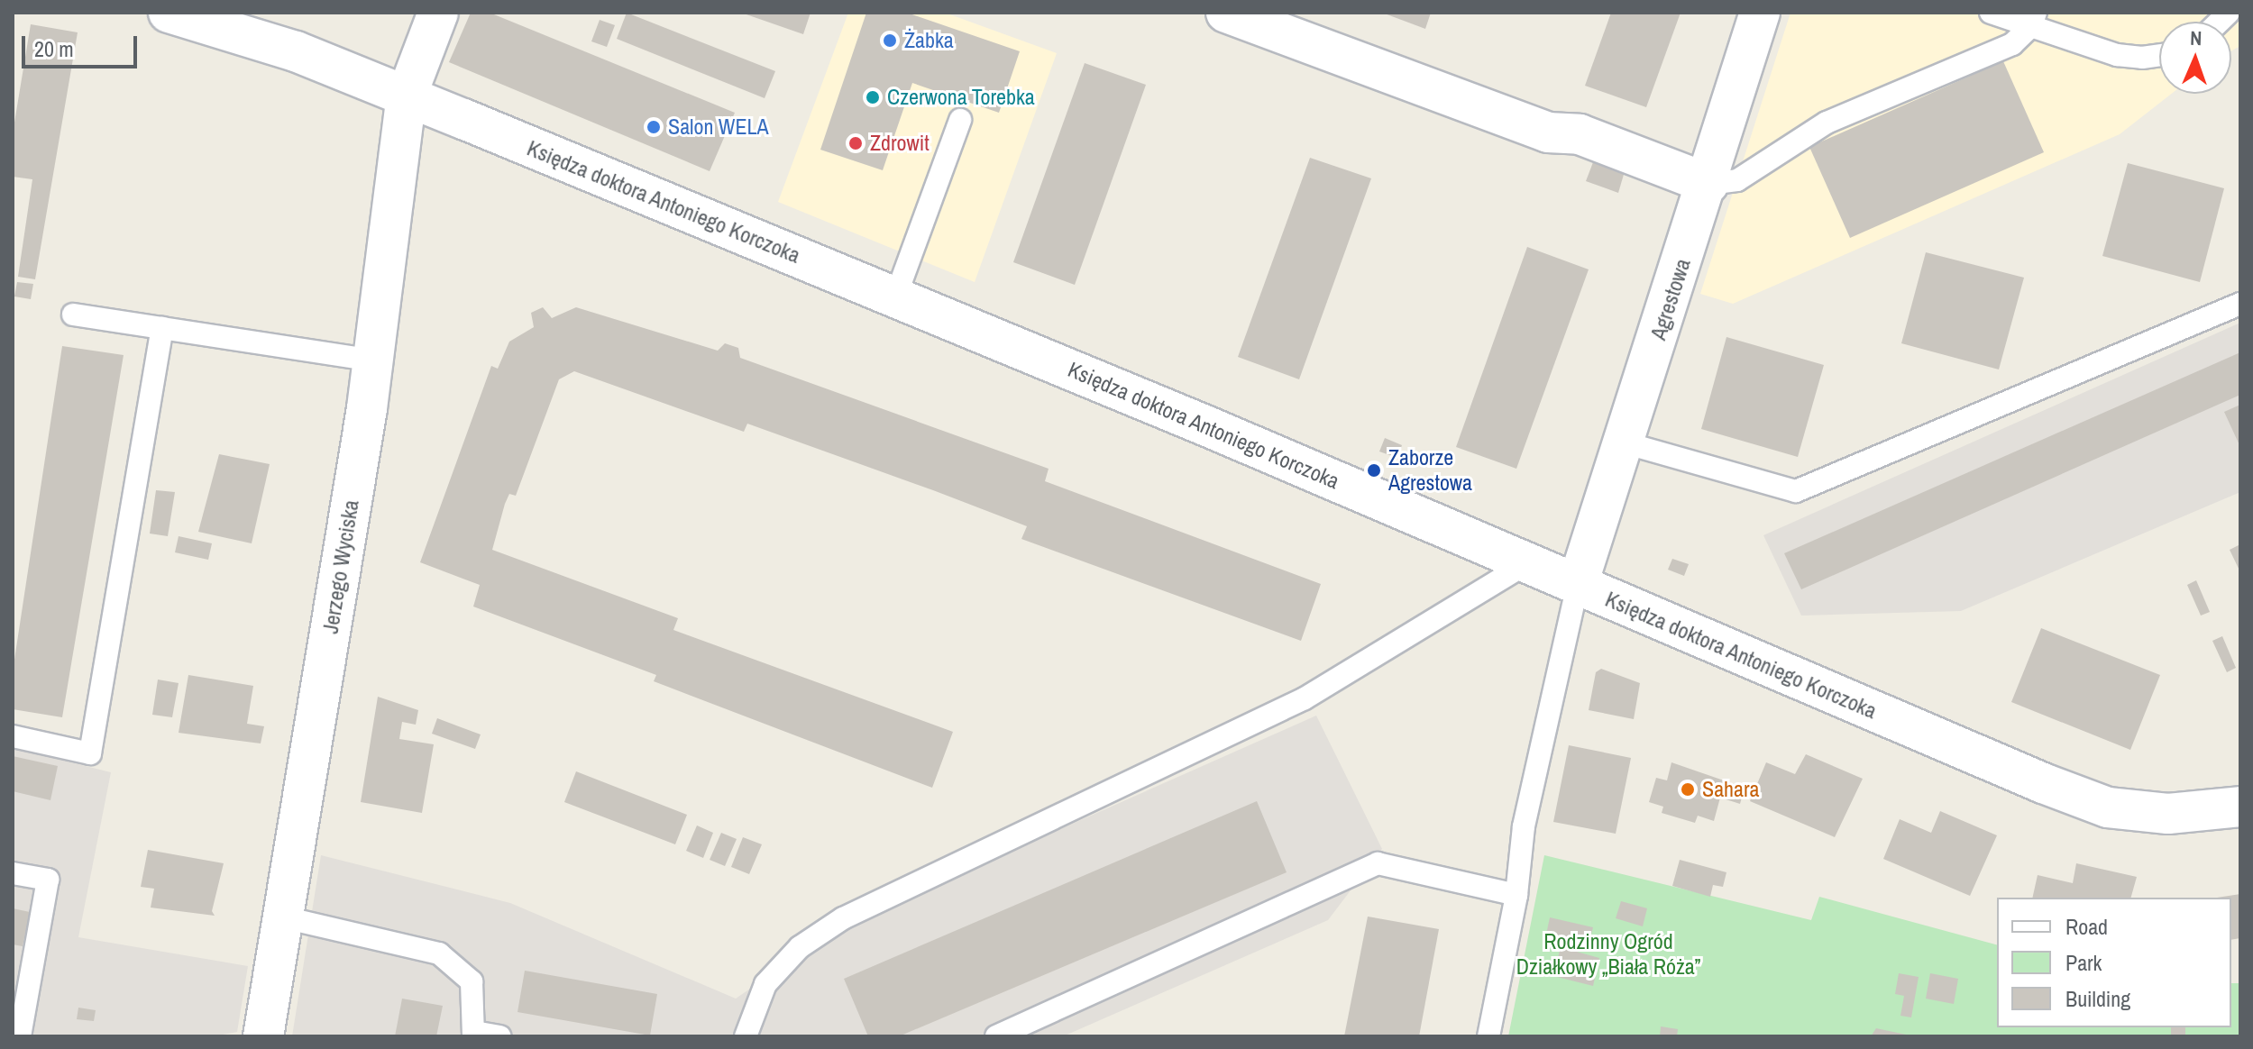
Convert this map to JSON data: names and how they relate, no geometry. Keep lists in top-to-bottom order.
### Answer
{
  "streets": {
    "street": ["Księdza doktora Antoniego Korczoka", "Agrestowa", "Jerzego Wyciska"]
  },
  "crossings": [
    ["Księdza doktora Antoniego Korczoka", "Agrestowa"],
    ["Księdza doktora Antoniego Korczoka", "Jerzego Wyciska"]
  ],
  "parks": ["Rodzinny Ogród Działkowy „Biała Róża”"],
  "places": [
    "Żabka",
    "Czerwona Torebka",
    "Salon WELA",
    "Zdrowit",
    "Zaborze Agrestowa",
    "Sahara"
  ],
  "legend": ["Road", "Park", "Building"],
  "scale_bar": "20 m",
  "north": "top"
}
